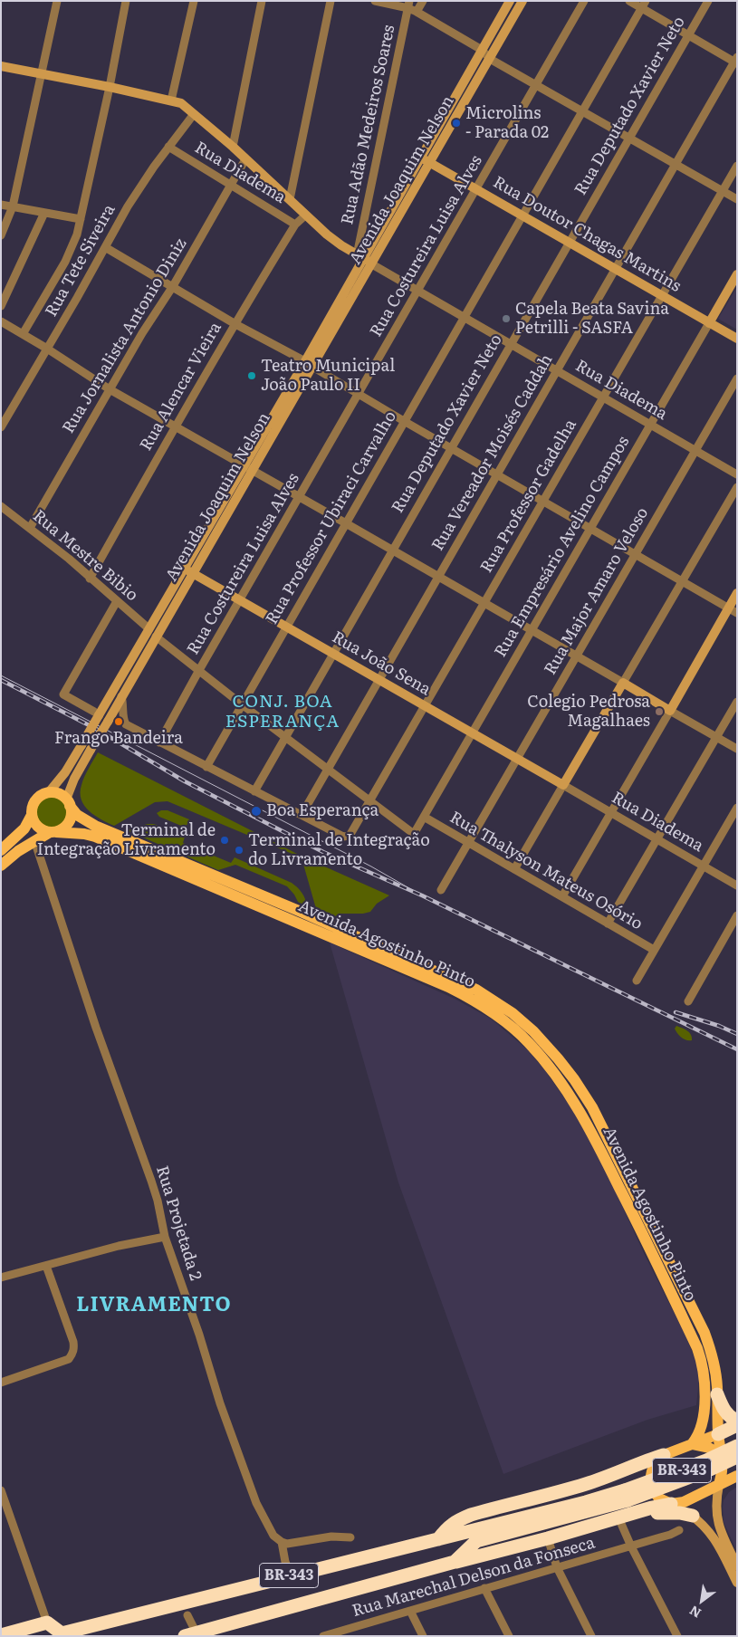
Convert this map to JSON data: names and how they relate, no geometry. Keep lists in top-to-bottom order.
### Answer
{
  "streets": {
    "highway": ["BR-343"],
    "main road": [
      "Avenida Joaquim Nelson",
      "Rua Doutor Chagas Martins",
      "Rua Empresário Avelino Campos",
      "Rua João Sena",
      "Avenida Agostinho Pinto"
    ],
    "street": [
      "Rua Deputado Xavier Neto",
      "Rua Adão Medeiros Soares",
      "Rua Diadema",
      "Rua Costureira Luisa Alves",
      "Rua Tete Siveira",
      "Rua Jornalista Antonio Diniz",
      "Rua Alencar Vieira",
      "Rua Vereador Moisés Caddah",
      "Rua Professor Gadelha",
      "Rua Professor Ubiraci Carvalho",
      "Rua Mestre Bibio",
      "Rua Major Amaro Veloso",
      "Rua Thalyson Mateus Osório",
      "Rua Projetada 2",
      "Rua Marechal Delson da Fonseca"
    ]
  },
  "crossings": [
    ["Rua Deputado Xavier Neto", "Rua Diadema"],
    ["Rua Deputado Xavier Neto", "Rua Doutor Chagas Martins"],
    ["Rua Deputado Xavier Neto", "Rua João Sena"],
    ["Rua Adão Medeiros Soares", "Avenida Joaquim Nelson"],
    ["Rua Diadema", "Avenida Joaquim Nelson"],
    ["Rua Diadema", "Rua Costureira Luisa Alves"],
    ["Rua Diadema", "Rua Tete Siveira"],
    ["Rua Diadema", "Rua Jornalista Antonio Diniz"],
    ["Rua Diadema", "Rua Alencar Vieira"],
    ["Rua Diadema", "Rua Vereador Moisés Caddah"],
    ["Rua Diadema", "Rua Professor Gadelha"],
    ["Rua Diadema", "Rua Professor Ubiraci Carvalho"],
    ["Rua Diadema", "Rua Empresário Avelino Campos"],
    ["Rua Diadema", "Rua Major Amaro Veloso"],
    ["Rua Diadema", "Rua João Sena"],
    ["Avenida Joaquim Nelson", "Rua Doutor Chagas Martins"],
    ["Avenida Joaquim Nelson", "Rua Mestre Bibio"],
    ["Avenida Joaquim Nelson", "Rua João Sena"],
    ["Avenida Joaquim Nelson", "Avenida Agostinho Pinto"],
    ["Rua Doutor Chagas Martins", "Rua Costureira Luisa Alves"],
    ["Rua Doutor Chagas Martins", "Rua Vereador Moisés Caddah"],
    ["Rua Doutor Chagas Martins", "Rua Professor Gadelha"],
    ["Rua Doutor Chagas Martins", "Rua Professor Ubiraci Carvalho"],
    ["Rua Doutor Chagas Martins", "Rua Empresário Avelino Campos"],
    ["Rua Costureira Luisa Alves", "Rua João Sena"],
    ["Rua Jornalista Antonio Diniz", "Rua Mestre Bibio"],
    ["Rua Alencar Vieira", "Rua Mestre Bibio"],
    ["Rua Vereador Moisés Caddah", "Rua Professor Gadelha"],
    ["Rua Vereador Moisés Caddah", "Rua João Sena"],
    ["Rua Professor Gadelha", "Rua Empresário Avelino Campos"],
    ["Rua Professor Gadelha", "Rua João Sena"],
    ["Rua Professor Ubiraci Carvalho", "Rua João Sena"],
    ["Rua Empresário Avelino Campos", "Rua João Sena"],
    ["Rua Empresário Avelino Campos", "Rua Thalyson Mateus Osório"],
    ["Rua Major Amaro Veloso", "Rua João Sena"],
    ["Rua Major Amaro Veloso", "Rua Thalyson Mateus Osório"]
  ],
  "districts": ["CONJ. BOA ESPERANÇA", "LIVRAMENTO"],
  "places": [
    "Microlins - Parada 02",
    "Capela Beata Savina Petrilli - SASFA",
    "Teatro Municipal João Paulo II",
    "Colegio Pedrosa Magalhaes",
    "Frango Bandeira",
    "Boa Esperança",
    "Terminal de Integração Livramento",
    "Terminal de Integração do Livramento"
  ],
  "north": "bottom left"
}
